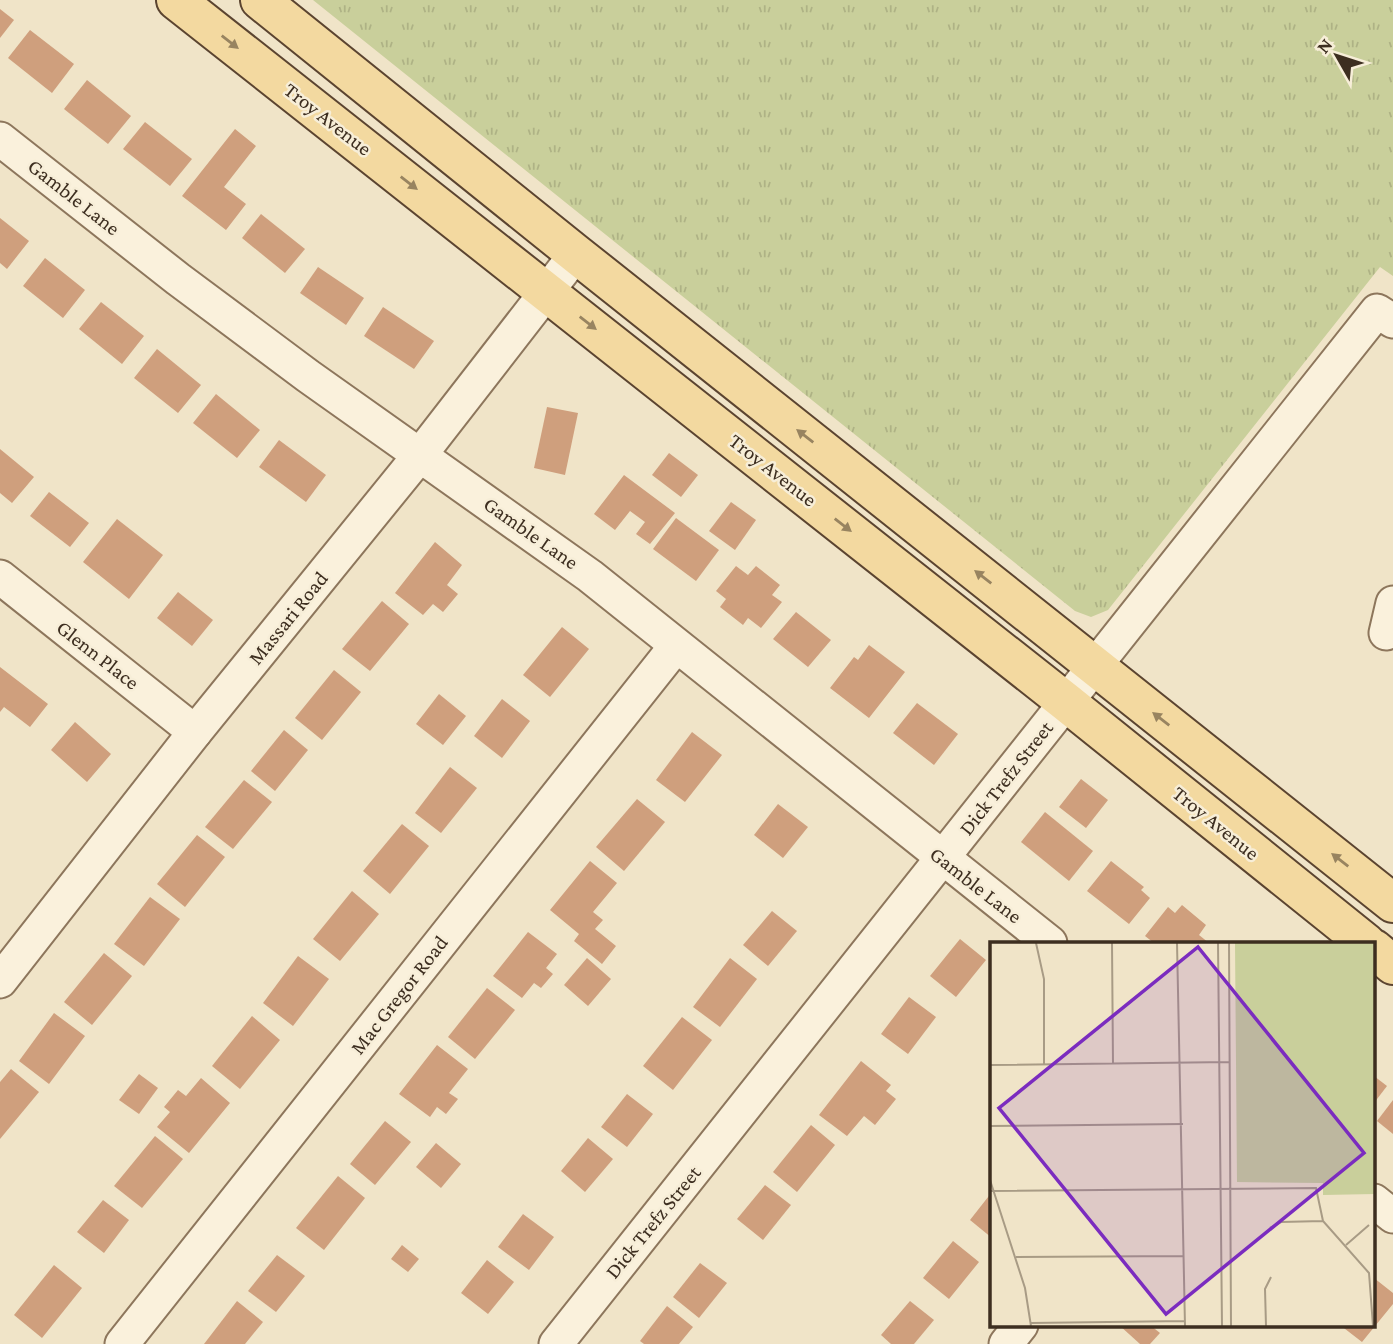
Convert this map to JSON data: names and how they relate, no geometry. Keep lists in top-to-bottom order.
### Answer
{
  "streets": {
    "main road": ["Troy Avenue"],
    "street": [
      "Gamble Lane",
      "Massari Road",
      "Glenn Place",
      "Dick Trefz Street",
      "Mac Gregor Road"
    ]
  },
  "crossings": [
    ["Troy Avenue", "Massari Road"],
    ["Troy Avenue", "Dick Trefz Street"],
    ["Gamble Lane", "Massari Road"],
    ["Gamble Lane", "Dick Trefz Street"],
    ["Gamble Lane", "Mac Gregor Road"],
    ["Massari Road", "Glenn Place"]
  ],
  "north": "top left"
}
